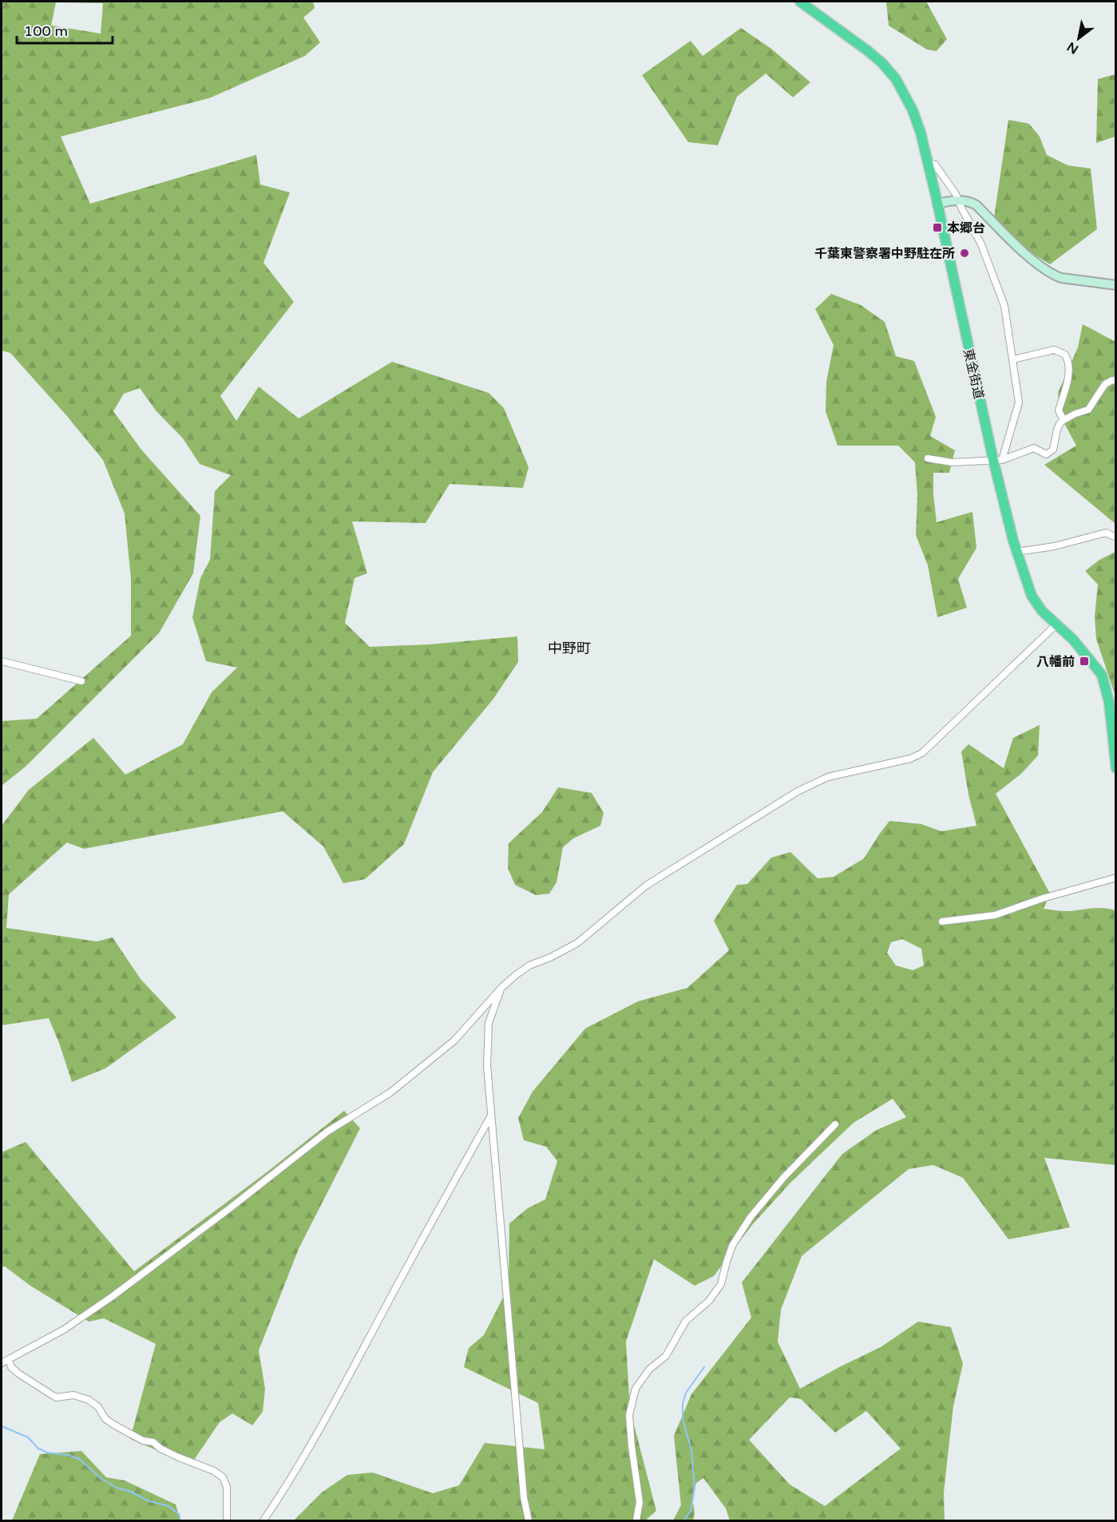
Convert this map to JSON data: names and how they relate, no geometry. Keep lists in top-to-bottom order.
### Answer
{
  "streets": {
    "highway": ["東金街道"]
  },
  "districts": ["中野町"],
  "places": {
    "transit": ["本郷台", "八幡前"],
    "other": ["千葉東警察署中野駐在所"]
  },
  "scale_bar": "100 m",
  "north": "bottom left"
}
